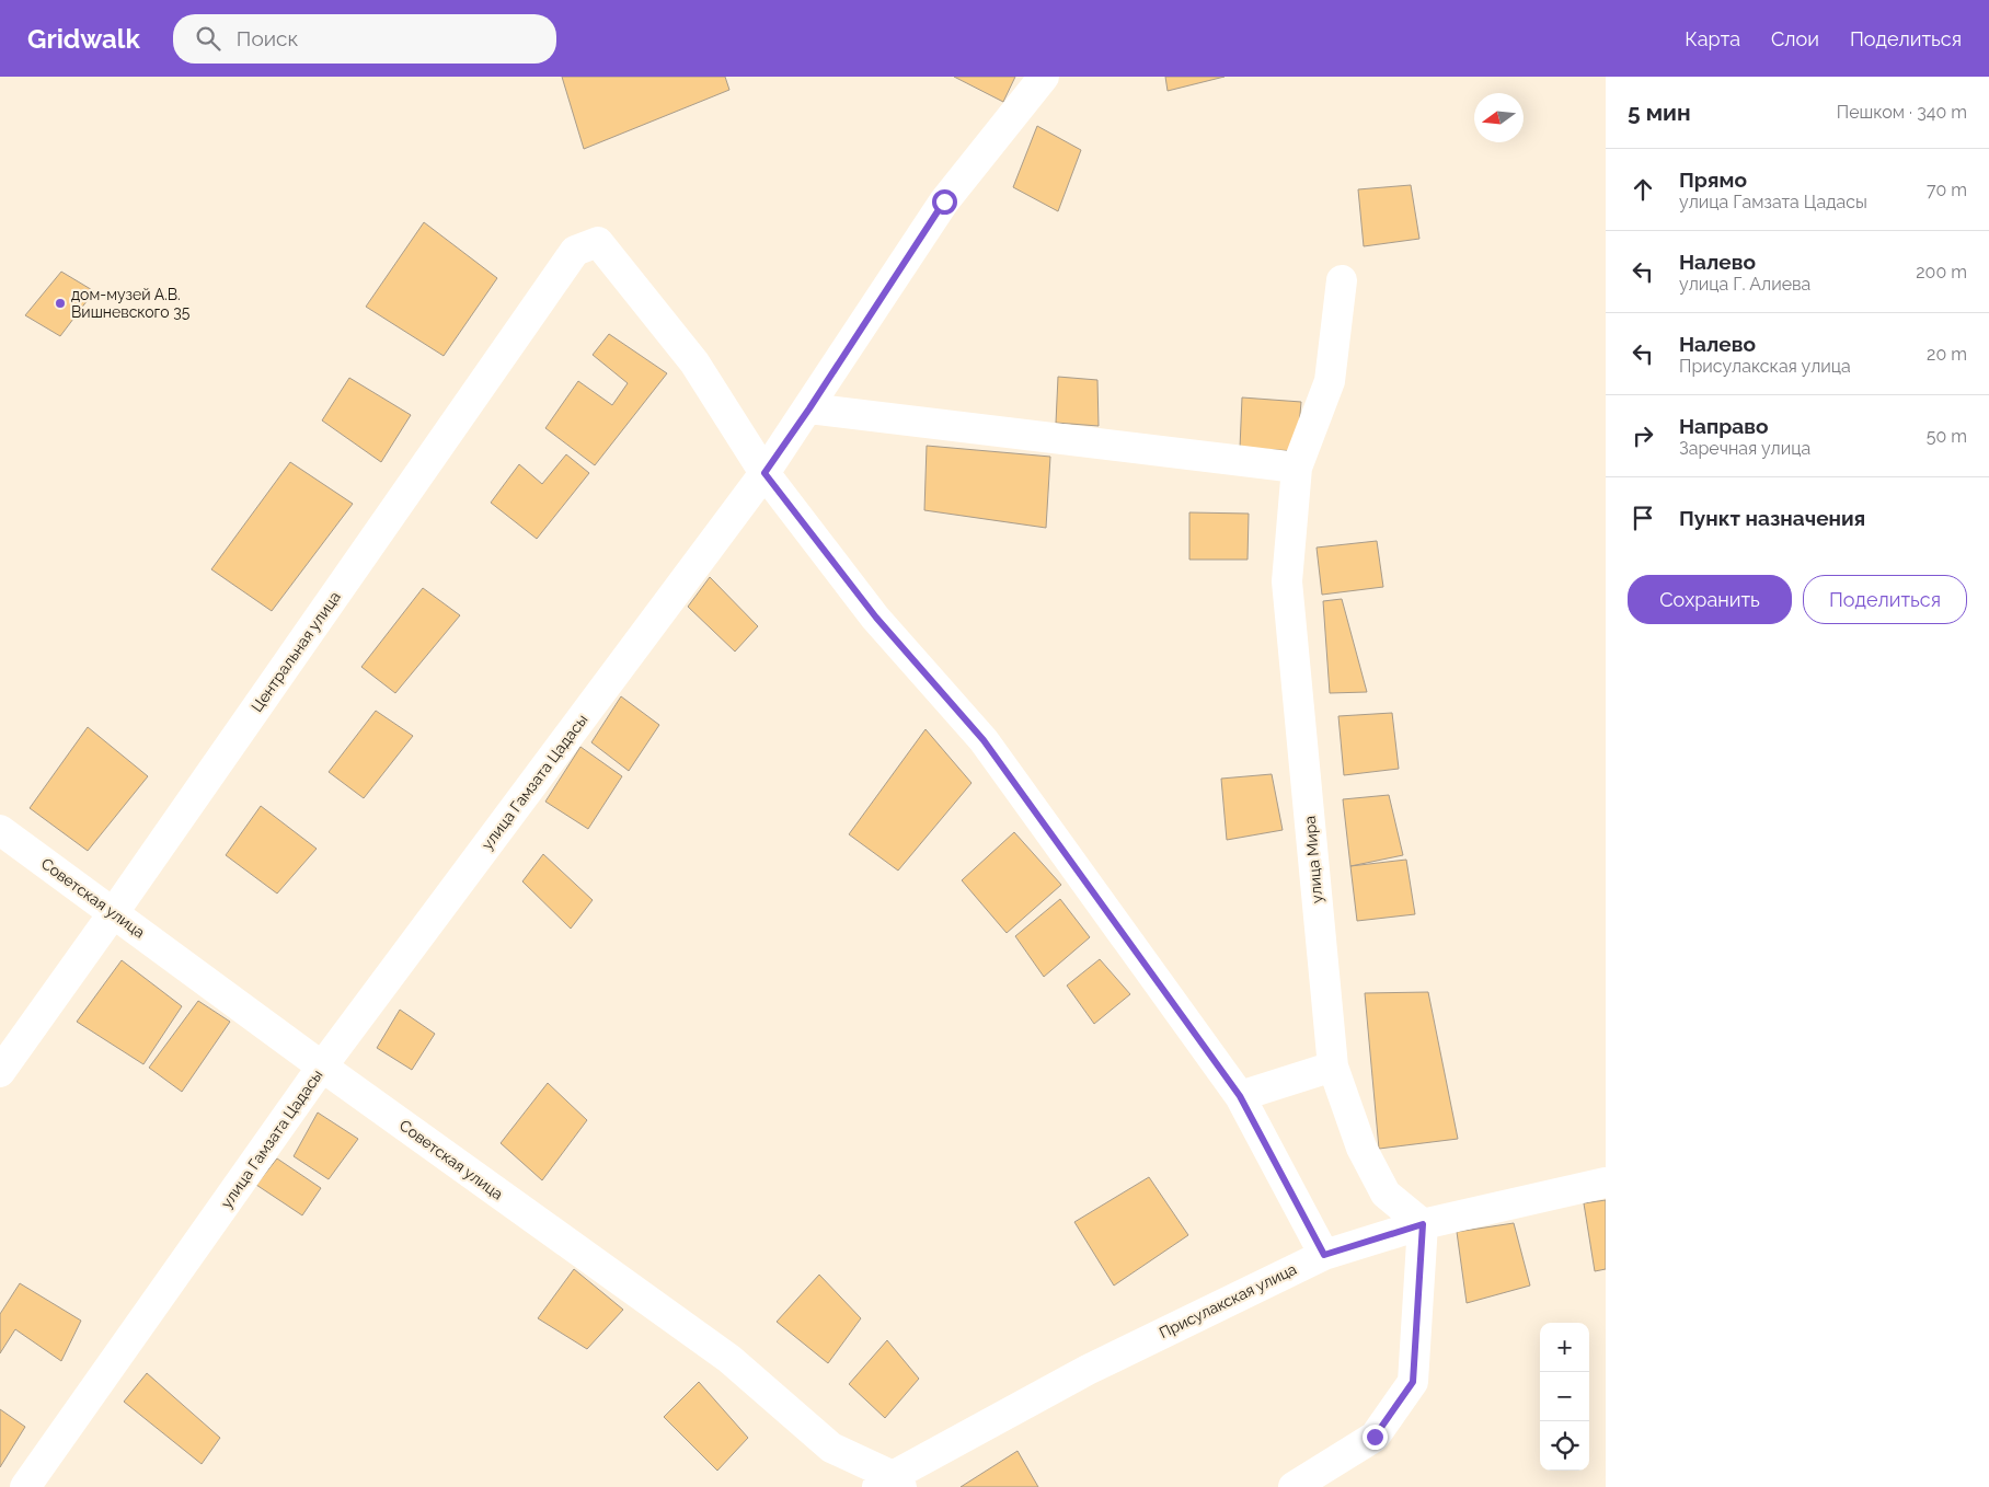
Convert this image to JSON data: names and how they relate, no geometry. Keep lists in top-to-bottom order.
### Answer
{
  "streets": {
    "street": [
      "Центральная улица",
      "улица Гамзата Цадасы",
      "улица Мира",
      "Советская улица",
      "Присулакская улица"
    ]
  },
  "crossings": [
    ["Центральная улица", "улица Гамзата Цадасы"],
    ["Центральная улица", "Советская улица"],
    ["улица Гамзата Цадасы", "Советская улица"],
    ["улица Мира", "Присулакская улица"],
    ["Советская улица", "Присулакская улица"]
  ],
  "places": ["дом-музей А.В. Вишневского 35"],
  "north": "left",
  "page": {
    "header": "Gridwalk",
    "search": "Поиск",
    "nav": ["Карта", "Слои", "Поделиться"],
    "heading": ["5 мин", "Пешком · 340 m"],
    "list": [
      ["Прямо", "улица Гамзата Цадасы", "70 m"],
      ["Налево", "улица Г. Алиева", "200 m"],
      ["Налево", "Присулакская улица", "20 m"],
      ["Направо", "Заречная улица", "50 m"],
      "Пункт назначения"
    ],
    "buttons": ["Сохранить", "Поделиться"],
    "map_buttons": ["+", "−"]
  }
}
